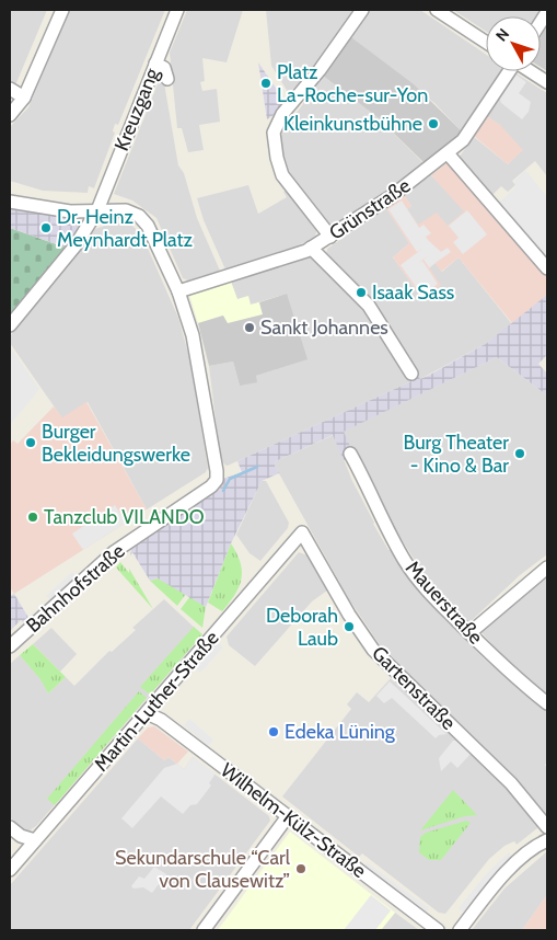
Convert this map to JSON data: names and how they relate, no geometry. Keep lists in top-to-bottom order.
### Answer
{
  "streets": {
    "street": [
      "Kreuzgang",
      "Grünstraße",
      "Bahnhofstraße",
      "Mauerstraße",
      "Gartenstraße",
      "Martin-Luther-Straße",
      "Wilhelm-Külz-Straße"
    ]
  },
  "crossings": [
    ["Grünstraße", "Bahnhofstraße"],
    ["Gartenstraße", "Martin-Luther-Straße"],
    ["Martin-Luther-Straße", "Wilhelm-Külz-Straße"]
  ],
  "places": [
    "Platz La-Roche-sur-Yon",
    "Kleinkunstbühne",
    "Dr. Heinz Meynhardt Platz",
    "Isaak Sass",
    "Sankt Johannes",
    "Burger Bekleidungswerke",
    "Burg Theater - Kino & Bar",
    "Tanzclub VILANDO",
    "Deborah Laub",
    "Edeka Lüning",
    "Sekundarschule “Carl von Clausewitz”"
  ],
  "north": "top left"
}
